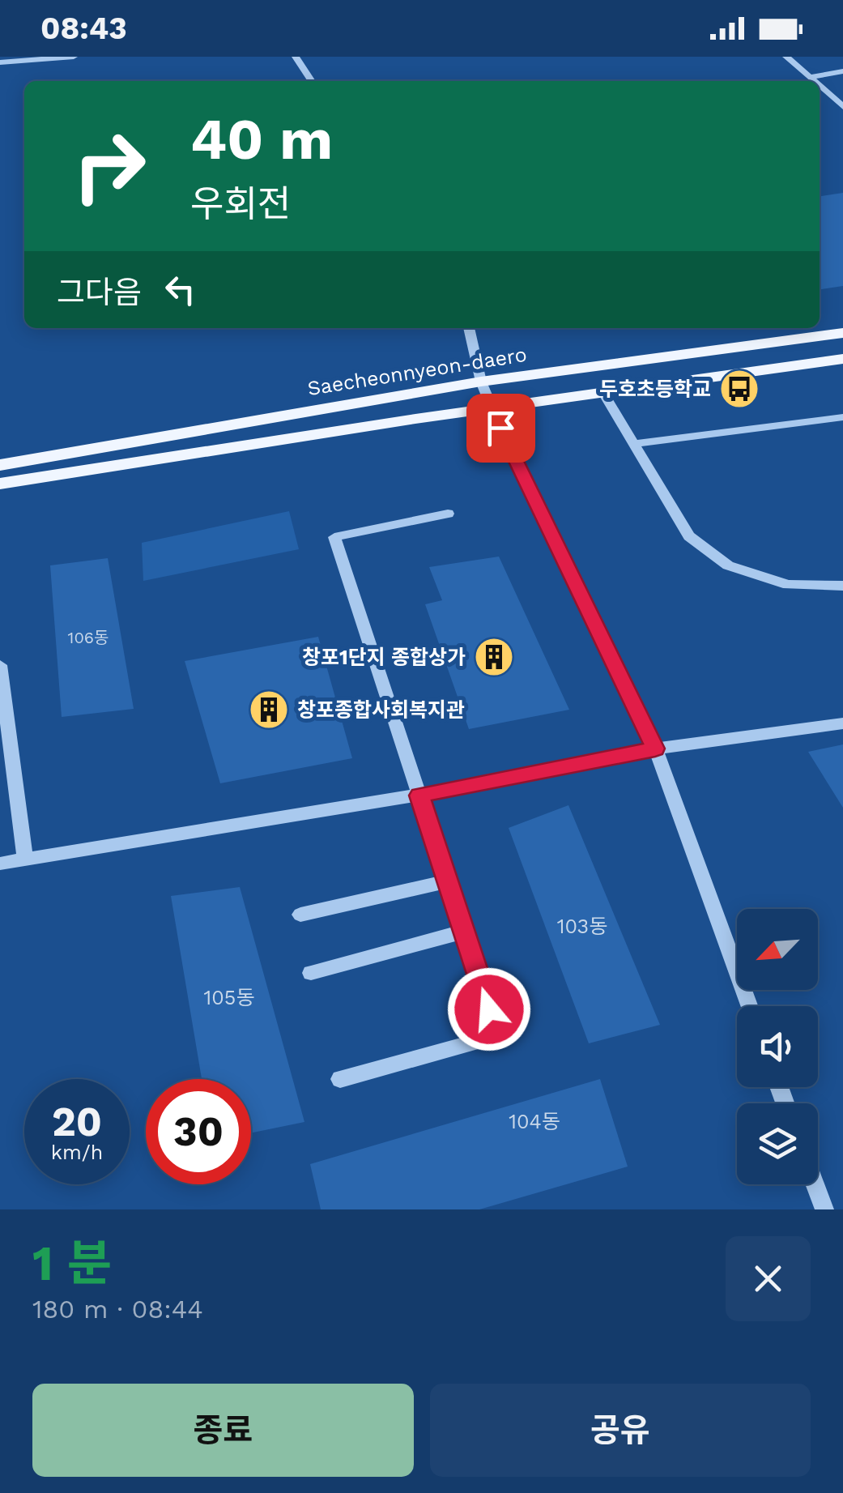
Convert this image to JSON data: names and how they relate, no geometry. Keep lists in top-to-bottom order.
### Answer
{
  "streets": {
    "main road": ["Saecheonnyeon-daero"]
  },
  "places": {
    "bus stop": ["두호초등학교"],
    "building": ["창포1단지 종합상가", "창포종합사회복지관"]
  },
  "house_numbers": [
    "106동",
    "103동",
    "105동",
    "104동"
  ],
  "north": "bottom left",
  "page": {
    "status": "08:43",
    "turn": ["40 m", "우회전"],
    "then": "그다음",
    "speed": "20 km/h",
    "limit": "30",
    "heading": ["1 분", "180 m · 08:44"],
    "buttons": ["종료", "공유"]
  }
}
